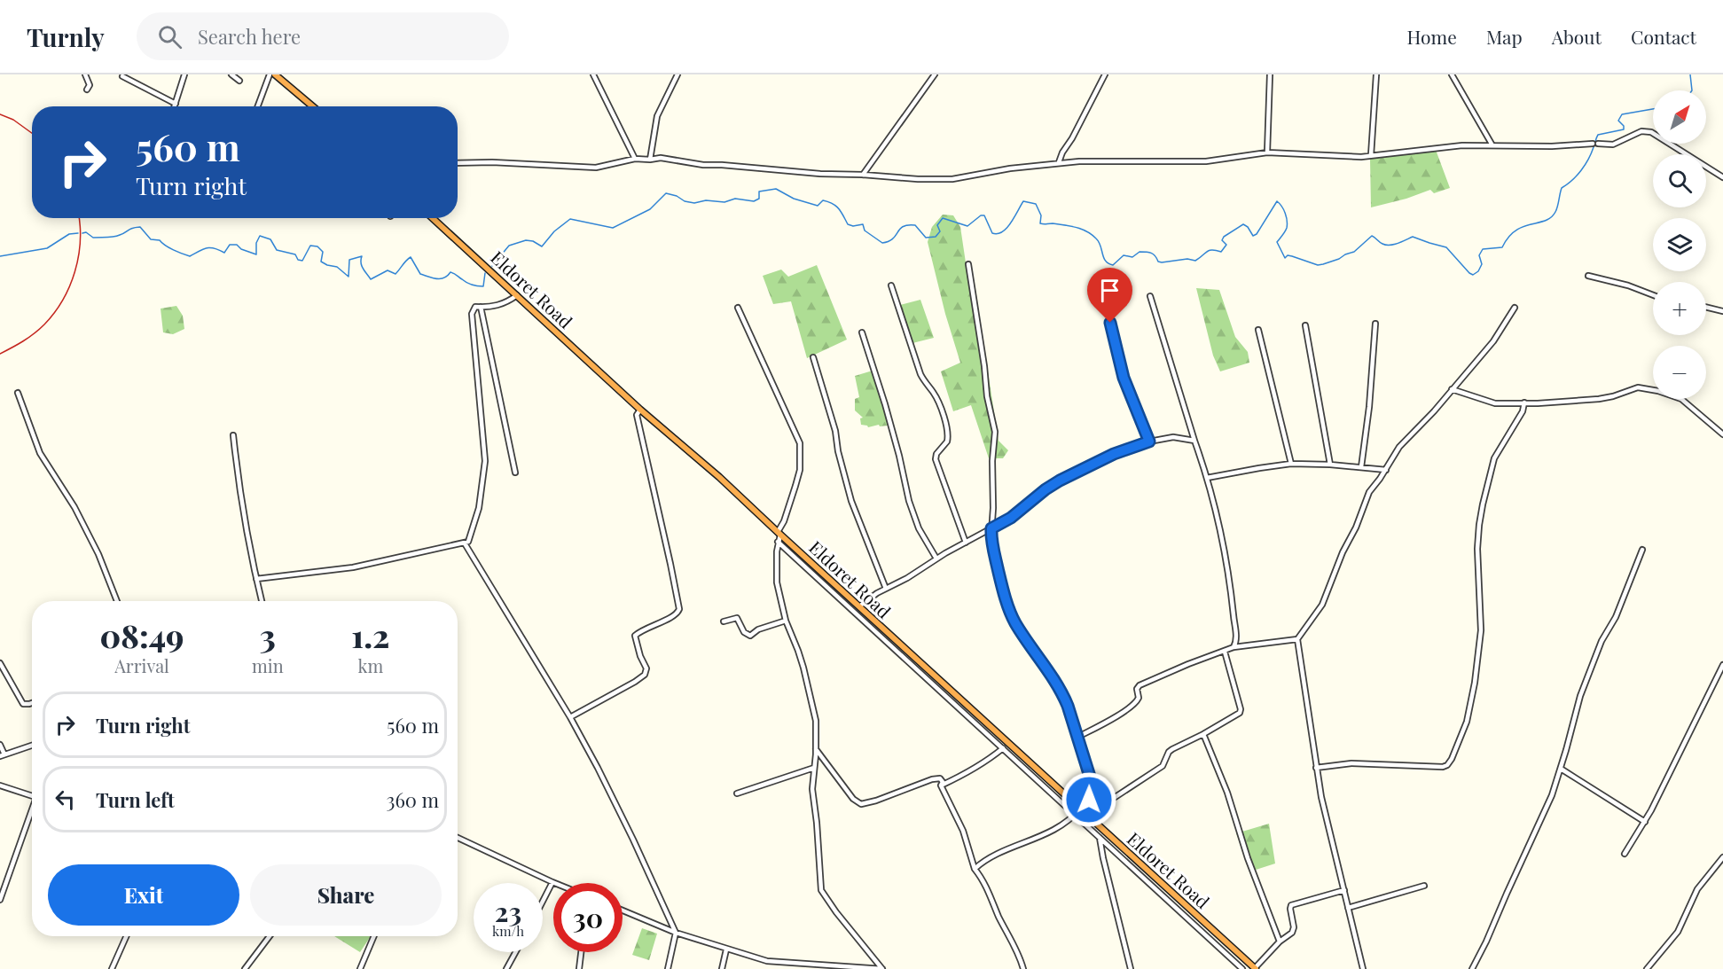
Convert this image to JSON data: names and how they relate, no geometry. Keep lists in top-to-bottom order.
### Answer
{
  "streets": {
    "highway": ["Eldoret Road"]
  },
  "north": "top right",
  "page": {
    "header": "Turnly",
    "search": "Search here",
    "nav": [
      "Home",
      "Map",
      "About",
      "Contact"
    ],
    "map_buttons": ["+", "−"],
    "turn": ["560 m", "Turn right"],
    "eta": [
      "08:49",
      "Arrival",
      "3",
      "min",
      "1.2",
      "km"
    ],
    "list": [
      {
        "name": "Turn right",
        "value": "560 m"
      },
      {
        "name": "Turn left",
        "value": "360 m"
      }
    ],
    "buttons": ["Exit", "Share"],
    "speed": "23 km/h",
    "limit": "30"
  }
}
